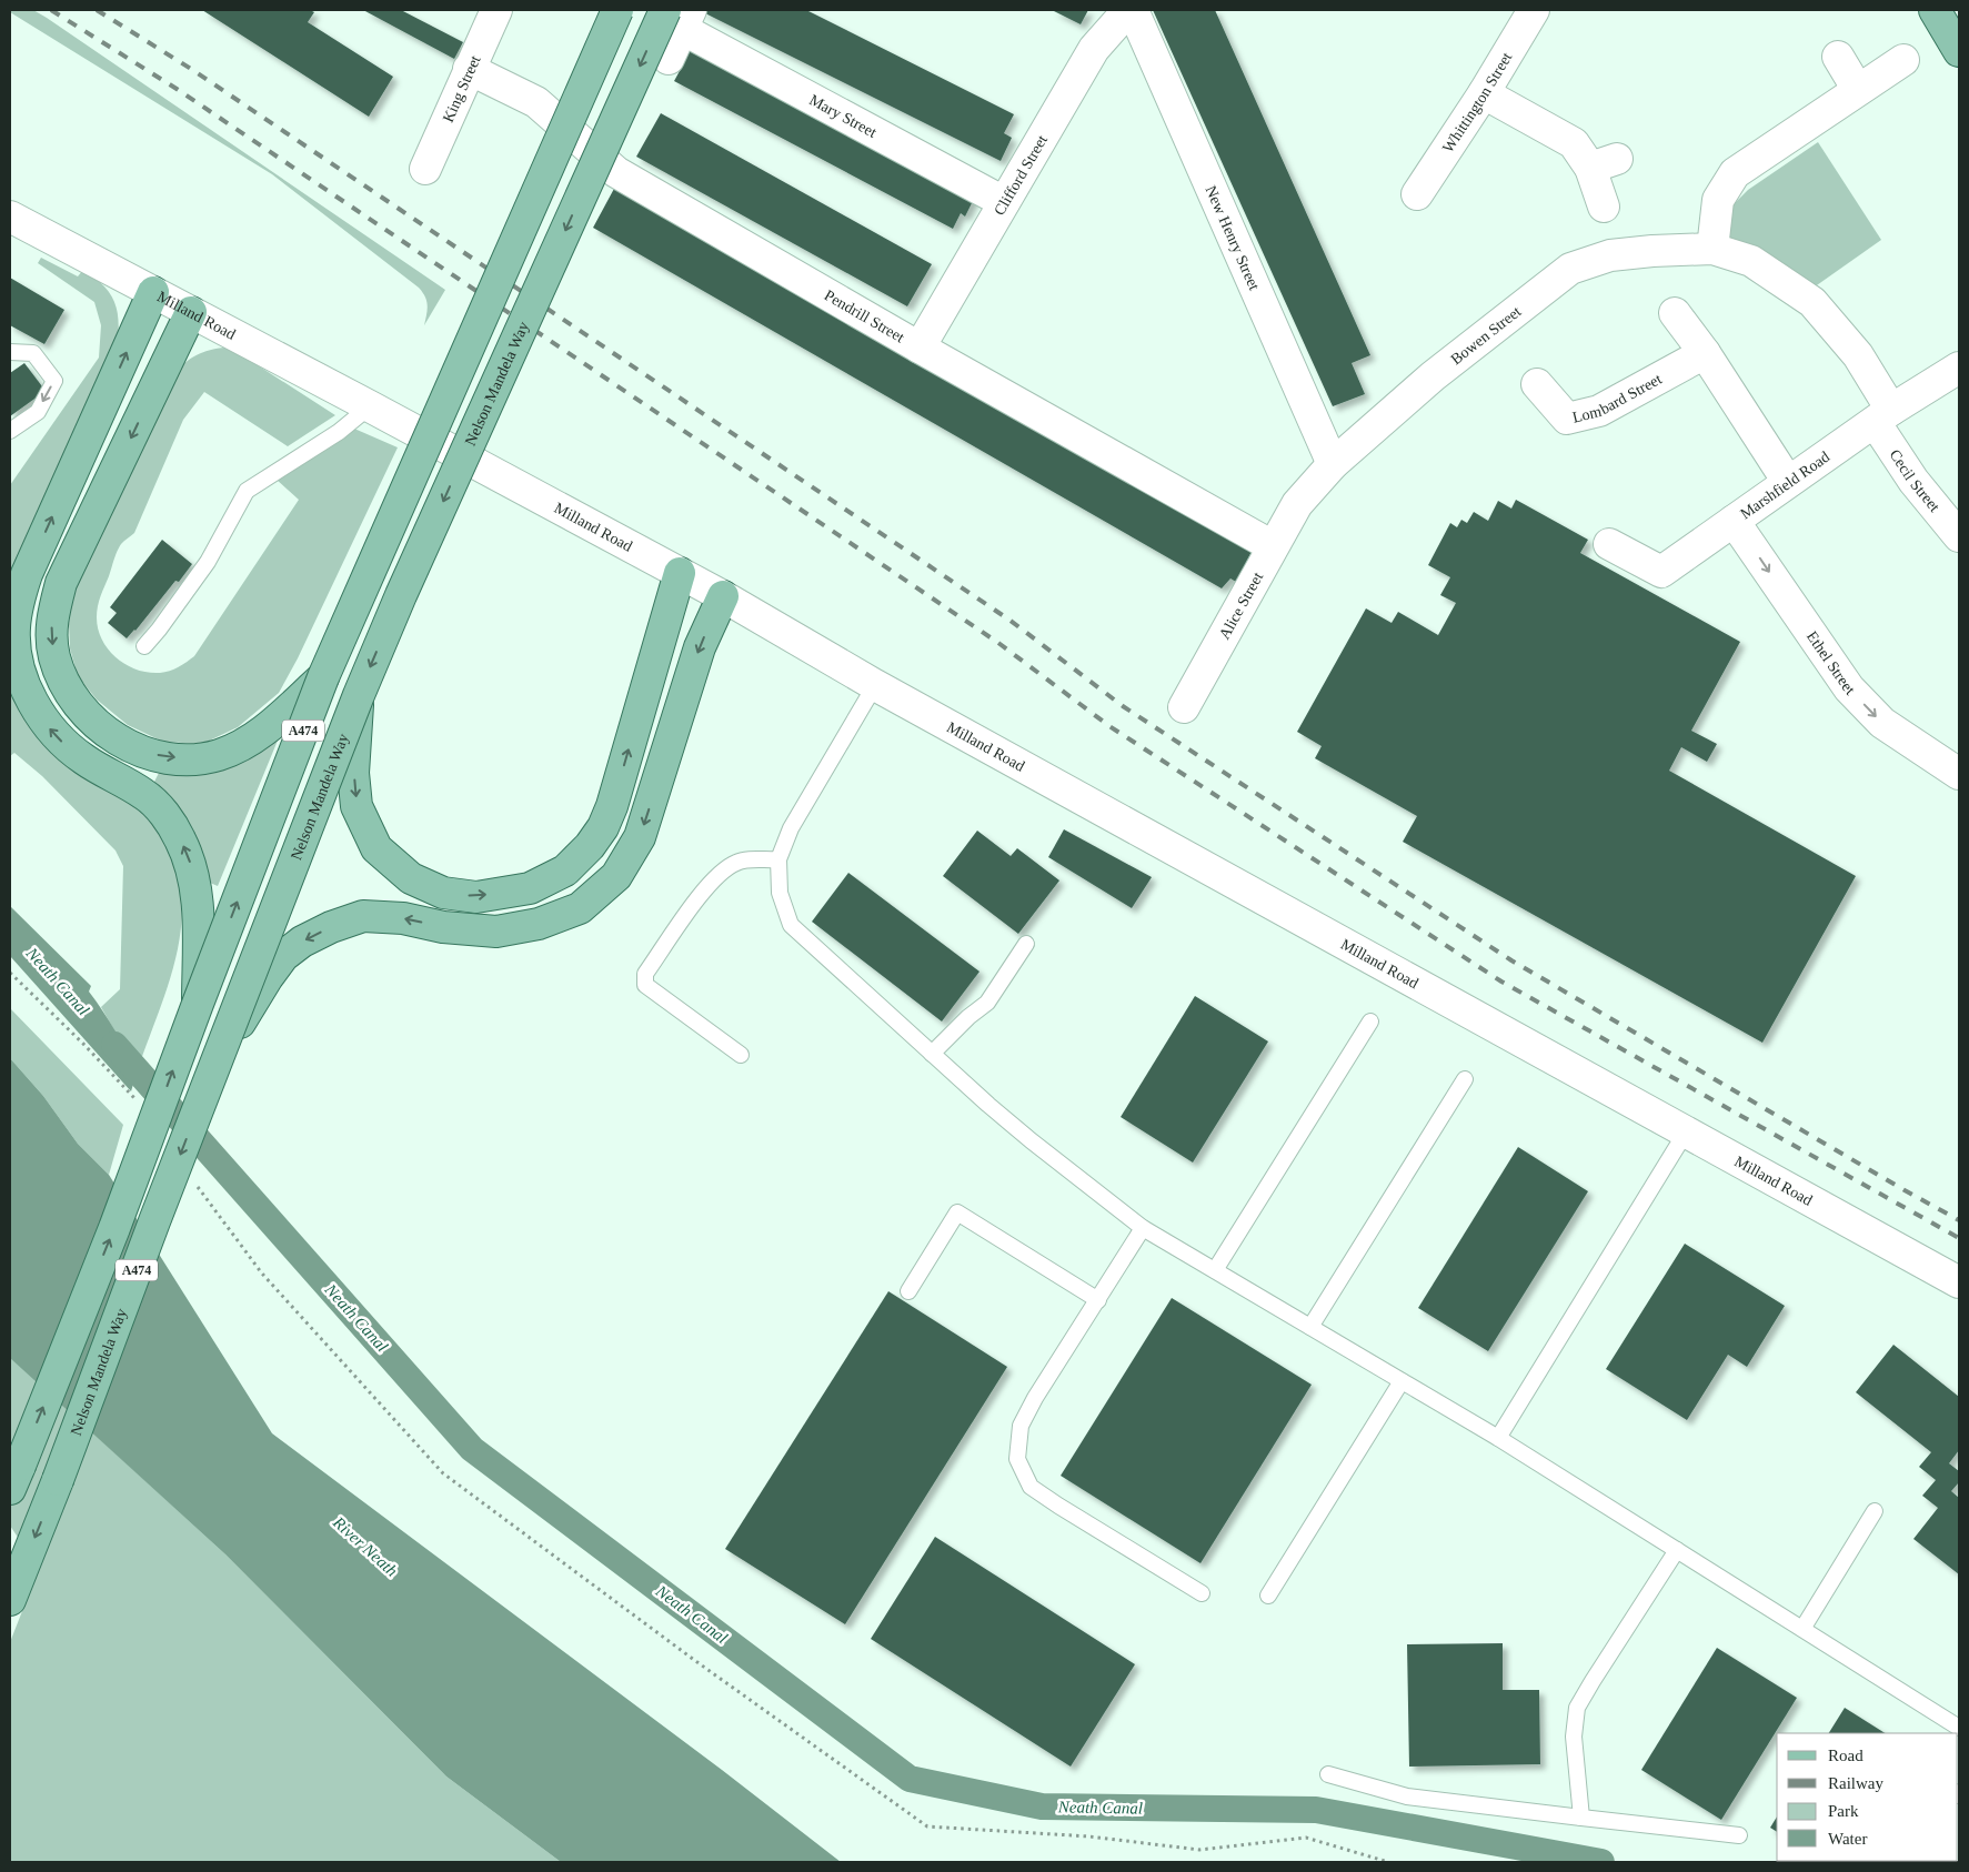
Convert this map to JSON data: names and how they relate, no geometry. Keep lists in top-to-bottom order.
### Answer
{
  "streets": {
    "main road": ["Nelson Mandela Way", "A474"],
    "street": [
      "King Street",
      "Whittington Street",
      "Mary Street",
      "Clifford Street",
      "New Henry Street",
      "Milland Road",
      "Pendrill Street",
      "Bowen Street",
      "Lombard Street",
      "Cecil Street",
      "Marshfield Road",
      "Alice Street",
      "Ethel Street"
    ]
  },
  "crossings": [
    ["King Street", "Pendrill Street"],
    ["Mary Street", "Clifford Street"],
    ["Mary Street", "Nelson Mandela Way"],
    ["Clifford Street", "New Henry Street"],
    ["Clifford Street", "Pendrill Street"],
    ["New Henry Street", "Bowen Street"],
    ["Pendrill Street", "Alice Street"],
    ["Bowen Street", "Cecil Street"],
    ["Bowen Street", "Marshfield Road"],
    ["Bowen Street", "Alice Street"],
    ["Cecil Street", "Marshfield Road"],
    ["Marshfield Road", "Ethel Street"]
  ],
  "one_way": ["Ethel Street"],
  "water": ["Neath Canal", "River Neath"],
  "legend": [
    "Road",
    "Railway",
    "Park",
    "Water"
  ]
}
